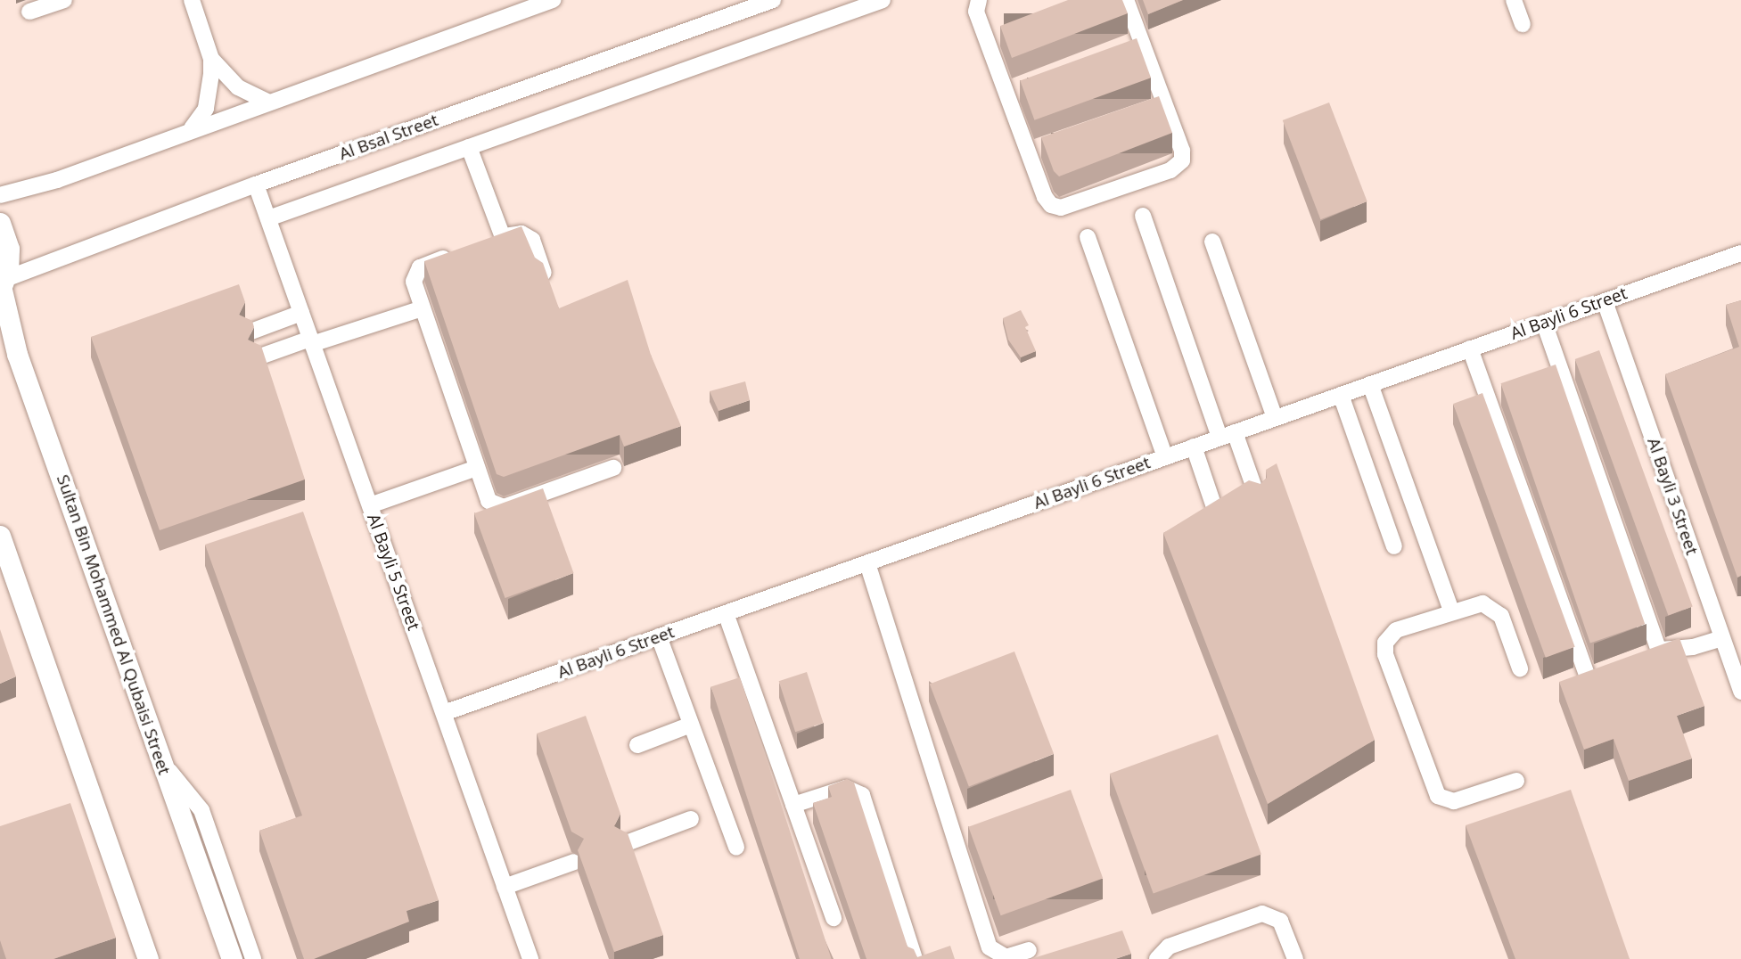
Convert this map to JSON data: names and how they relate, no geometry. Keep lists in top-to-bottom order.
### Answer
{
  "streets": {
    "main road": ["Sultan Bin Mohammed Al Qubaisi Street"],
    "street": [
      "Al Bsal Street",
      "Al Bayli 6 Street",
      "Al Bayli 3 Street",
      "Al Bayli 5 Street"
    ]
  },
  "crossings": [
    ["Al Bsal Street", "Al Bayli 5 Street"],
    ["Al Bsal Street", "Sultan Bin Mohammed Al Qubaisi Street"],
    ["Al Bayli 6 Street", "Al Bayli 3 Street"],
    ["Al Bayli 6 Street", "Al Bayli 5 Street"]
  ]
}
